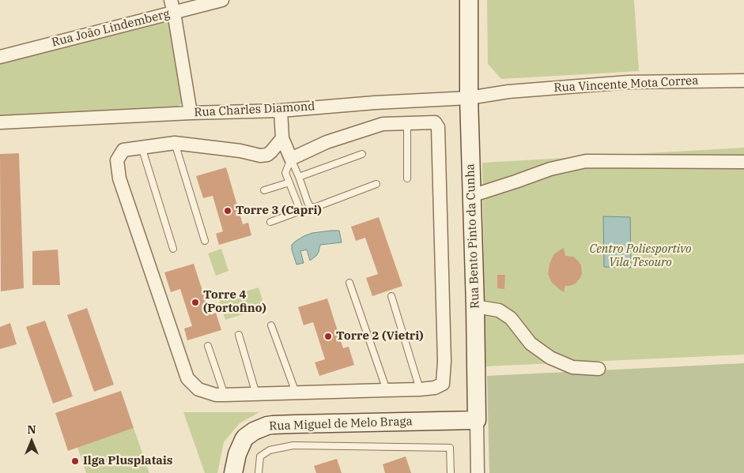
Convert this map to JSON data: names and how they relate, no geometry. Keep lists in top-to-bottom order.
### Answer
{
  "streets": {
    "street": [
      "Rua João Lindemberg",
      "Rua Vincente Mota Correa",
      "Rua Charles Diamond",
      "Rua Bento Pinto da Cunha",
      "Rua Miguel de Melo Braga"
    ]
  },
  "crossings": [
    ["Rua Vincente Mota Correa", "Rua Charles Diamond"],
    ["Rua Charles Diamond", "Rua Bento Pinto da Cunha"],
    ["Rua Bento Pinto da Cunha", "Rua Miguel de Melo Braga"]
  ],
  "parks": ["Centro Poliesportivo Vila Tesouro"],
  "places": [
    "Torre 3 (Capri)",
    "Torre 4 (Portofino)",
    "Torre 2 (Vietri)",
    "Ilga Plusplatais"
  ],
  "north": "top"
}
